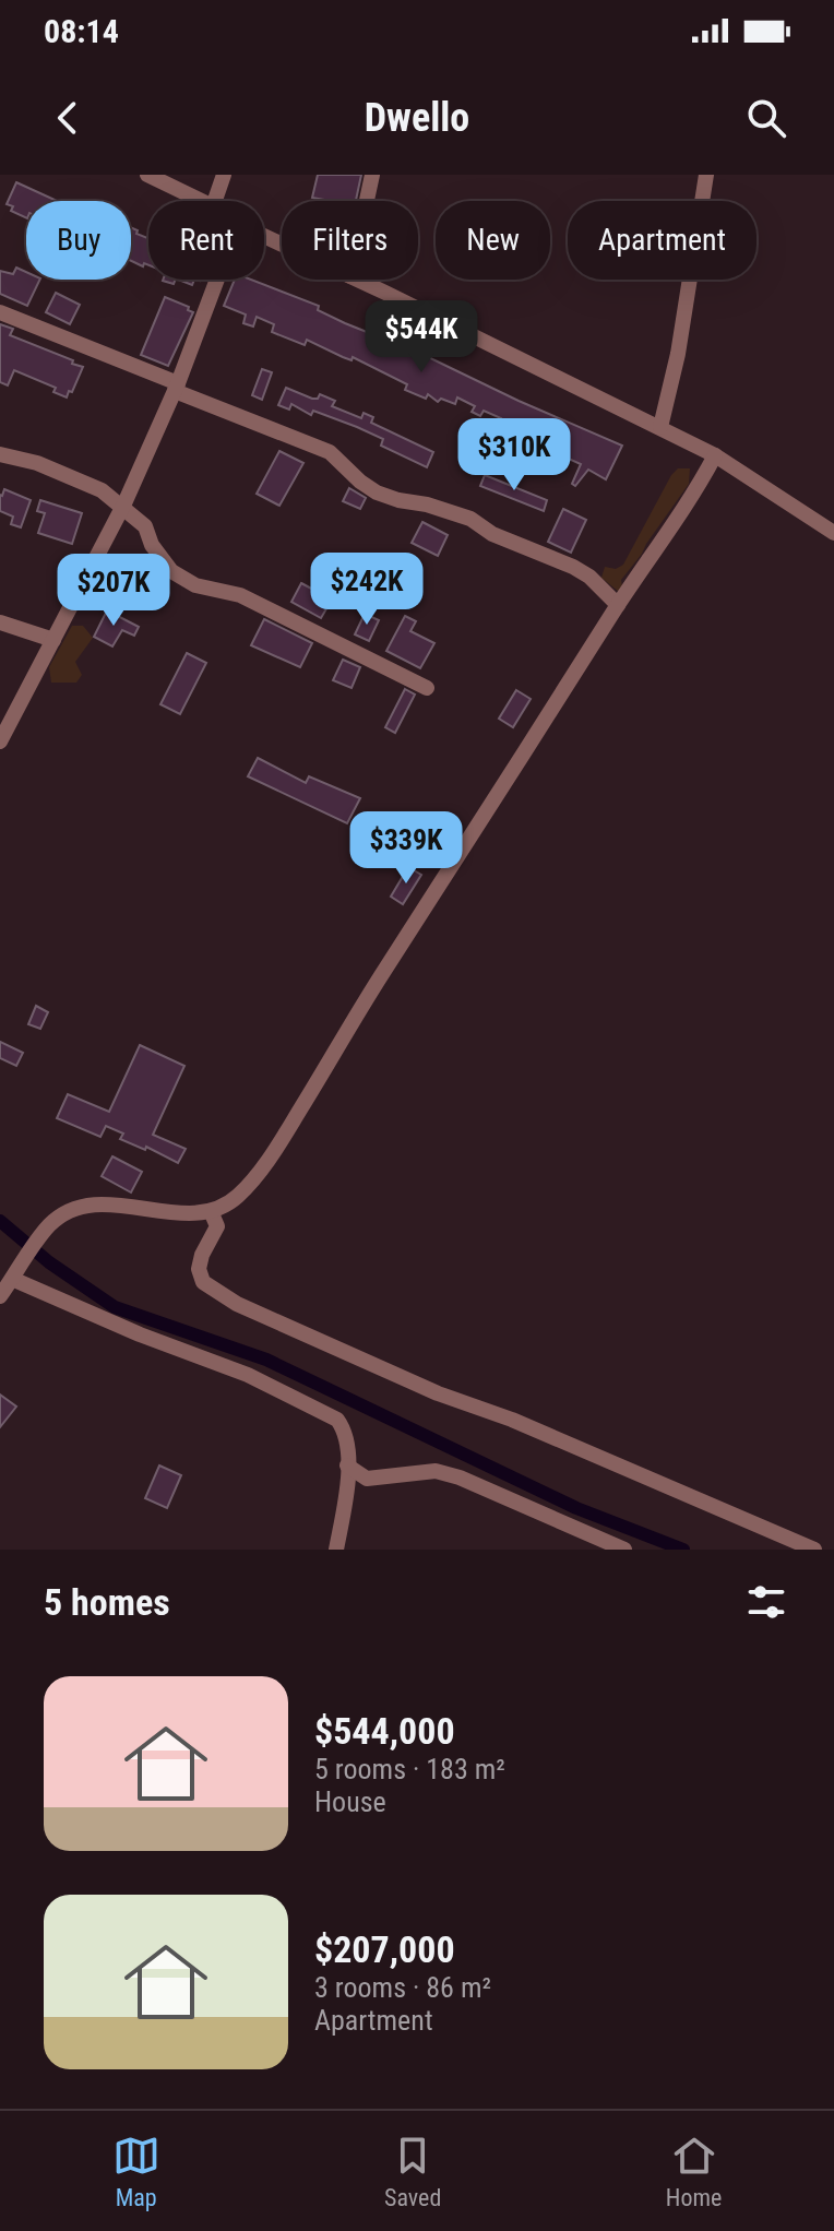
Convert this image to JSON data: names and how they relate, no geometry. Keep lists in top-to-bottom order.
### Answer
{
  "page": {
    "status": "08:14",
    "header": "Dwello",
    "chip": [
      "Buy",
      "Rent",
      "Filters",
      "New",
      "Apartment"
    ],
    "price": [
      "$544K",
      "$310K",
      "$242K",
      "$207K",
      "$339K"
    ],
    "heading": "5 homes",
    "list": [
      {
        "name": "$544,000",
        "note": "5 rooms · 183 m² · House"
      },
      {
        "name": "$207,000",
        "note": "3 rooms · 86 m² · Apartment"
      }
    ],
    "tabs": ["Map", "Saved", "Home"]
  }
}
